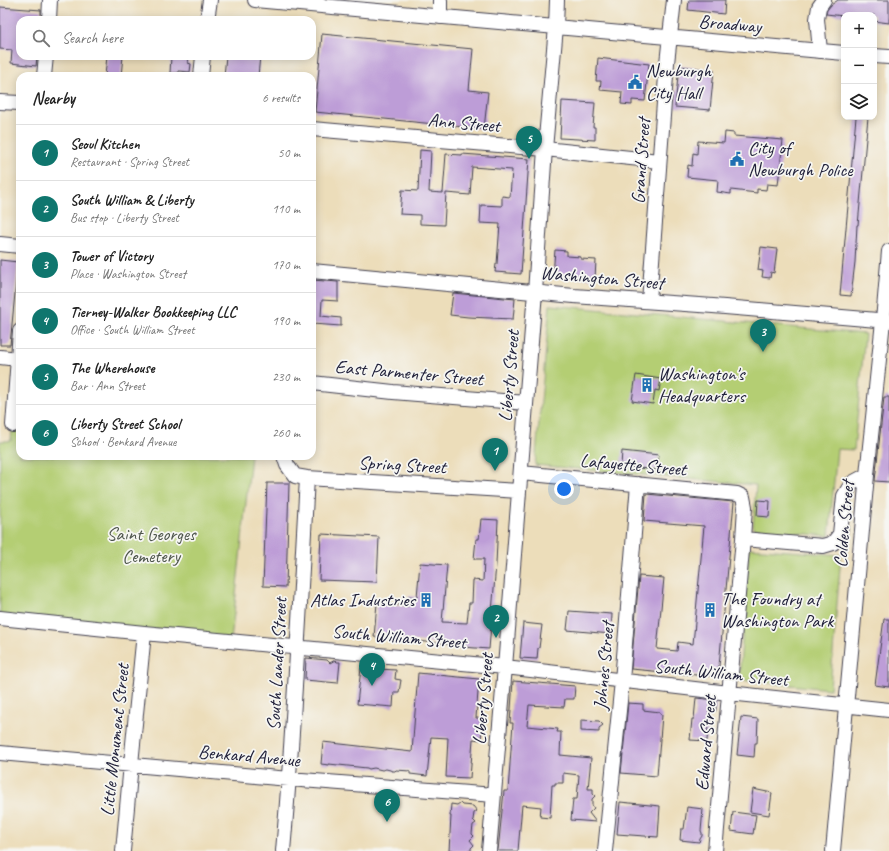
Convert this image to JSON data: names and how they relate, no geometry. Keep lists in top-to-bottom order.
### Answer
{
  "streets": {
    "street": [
      "Broadway",
      "Ann Street",
      "Grand Street",
      "Washington Street",
      "East Parmenter Street",
      "Liberty Street",
      "Spring Street",
      "Lafayette Street",
      "Colden Street",
      "South William Street",
      "South Lander Street",
      "Johnes Street",
      "Little Monument Street",
      "Edward Street",
      "Benkard Avenue"
    ]
  },
  "crossings": [
    ["Broadway", "Grand Street"],
    ["Broadway", "Liberty Street"],
    ["Ann Street", "Grand Street"],
    ["Ann Street", "Liberty Street"],
    ["Grand Street", "Washington Street"],
    ["Washington Street", "Liberty Street"],
    ["Washington Street", "Colden Street"],
    ["East Parmenter Street", "Liberty Street"],
    ["Liberty Street", "Spring Street"],
    ["Liberty Street", "Lafayette Street"],
    ["Liberty Street", "South William Street"],
    ["Liberty Street", "Benkard Avenue"],
    ["Spring Street", "South Lander Street"],
    ["Lafayette Street", "Johnes Street"],
    ["Lafayette Street", "Edward Street"],
    ["Colden Street", "South William Street"],
    ["South William Street", "South Lander Street"],
    ["South William Street", "Johnes Street"],
    ["South William Street", "Little Monument Street"],
    ["South William Street", "Edward Street"],
    ["South Lander Street", "Benkard Avenue"],
    ["Little Monument Street", "Benkard Avenue"]
  ],
  "parks": ["Saint Georges Cemetery"],
  "places": {
    "public building": ["Newburgh City Hall", "City of Newburgh Police"],
    "building": ["Washington's Headquarters", "Atlas Industries", "The Foundry at Washington Park"]
  },
  "page": {
    "map_buttons": ["+", "−"],
    "search": "Search here",
    "heading": ["Nearby", "6 results"],
    "list": [
      {
        "mark": "1",
        "name": "Seoul Kitchen",
        "note": "Restaurant · Spring Street",
        "value": "50 m"
      },
      {
        "mark": "2",
        "name": "South William & Liberty",
        "note": "Bus stop · Liberty Street",
        "value": "110 m"
      },
      {
        "mark": "3",
        "name": "Tower of Victory",
        "note": "Place · Washington Street",
        "value": "170 m"
      },
      {
        "mark": "4",
        "name": "Tierney-Walker Bookkeeping LLC",
        "note": "Office · South William Street",
        "value": "190 m"
      },
      {
        "mark": "5",
        "name": "The Wherehouse",
        "note": "Bar · Ann Street",
        "value": "230 m"
      },
      {
        "mark": "6",
        "name": "Liberty Street School",
        "note": "School · Benkard Avenue",
        "value": "260 m"
      }
    ],
    "pins": [
      "5",
      "3",
      "1",
      "2",
      "4",
      "6"
    ]
  }
}
